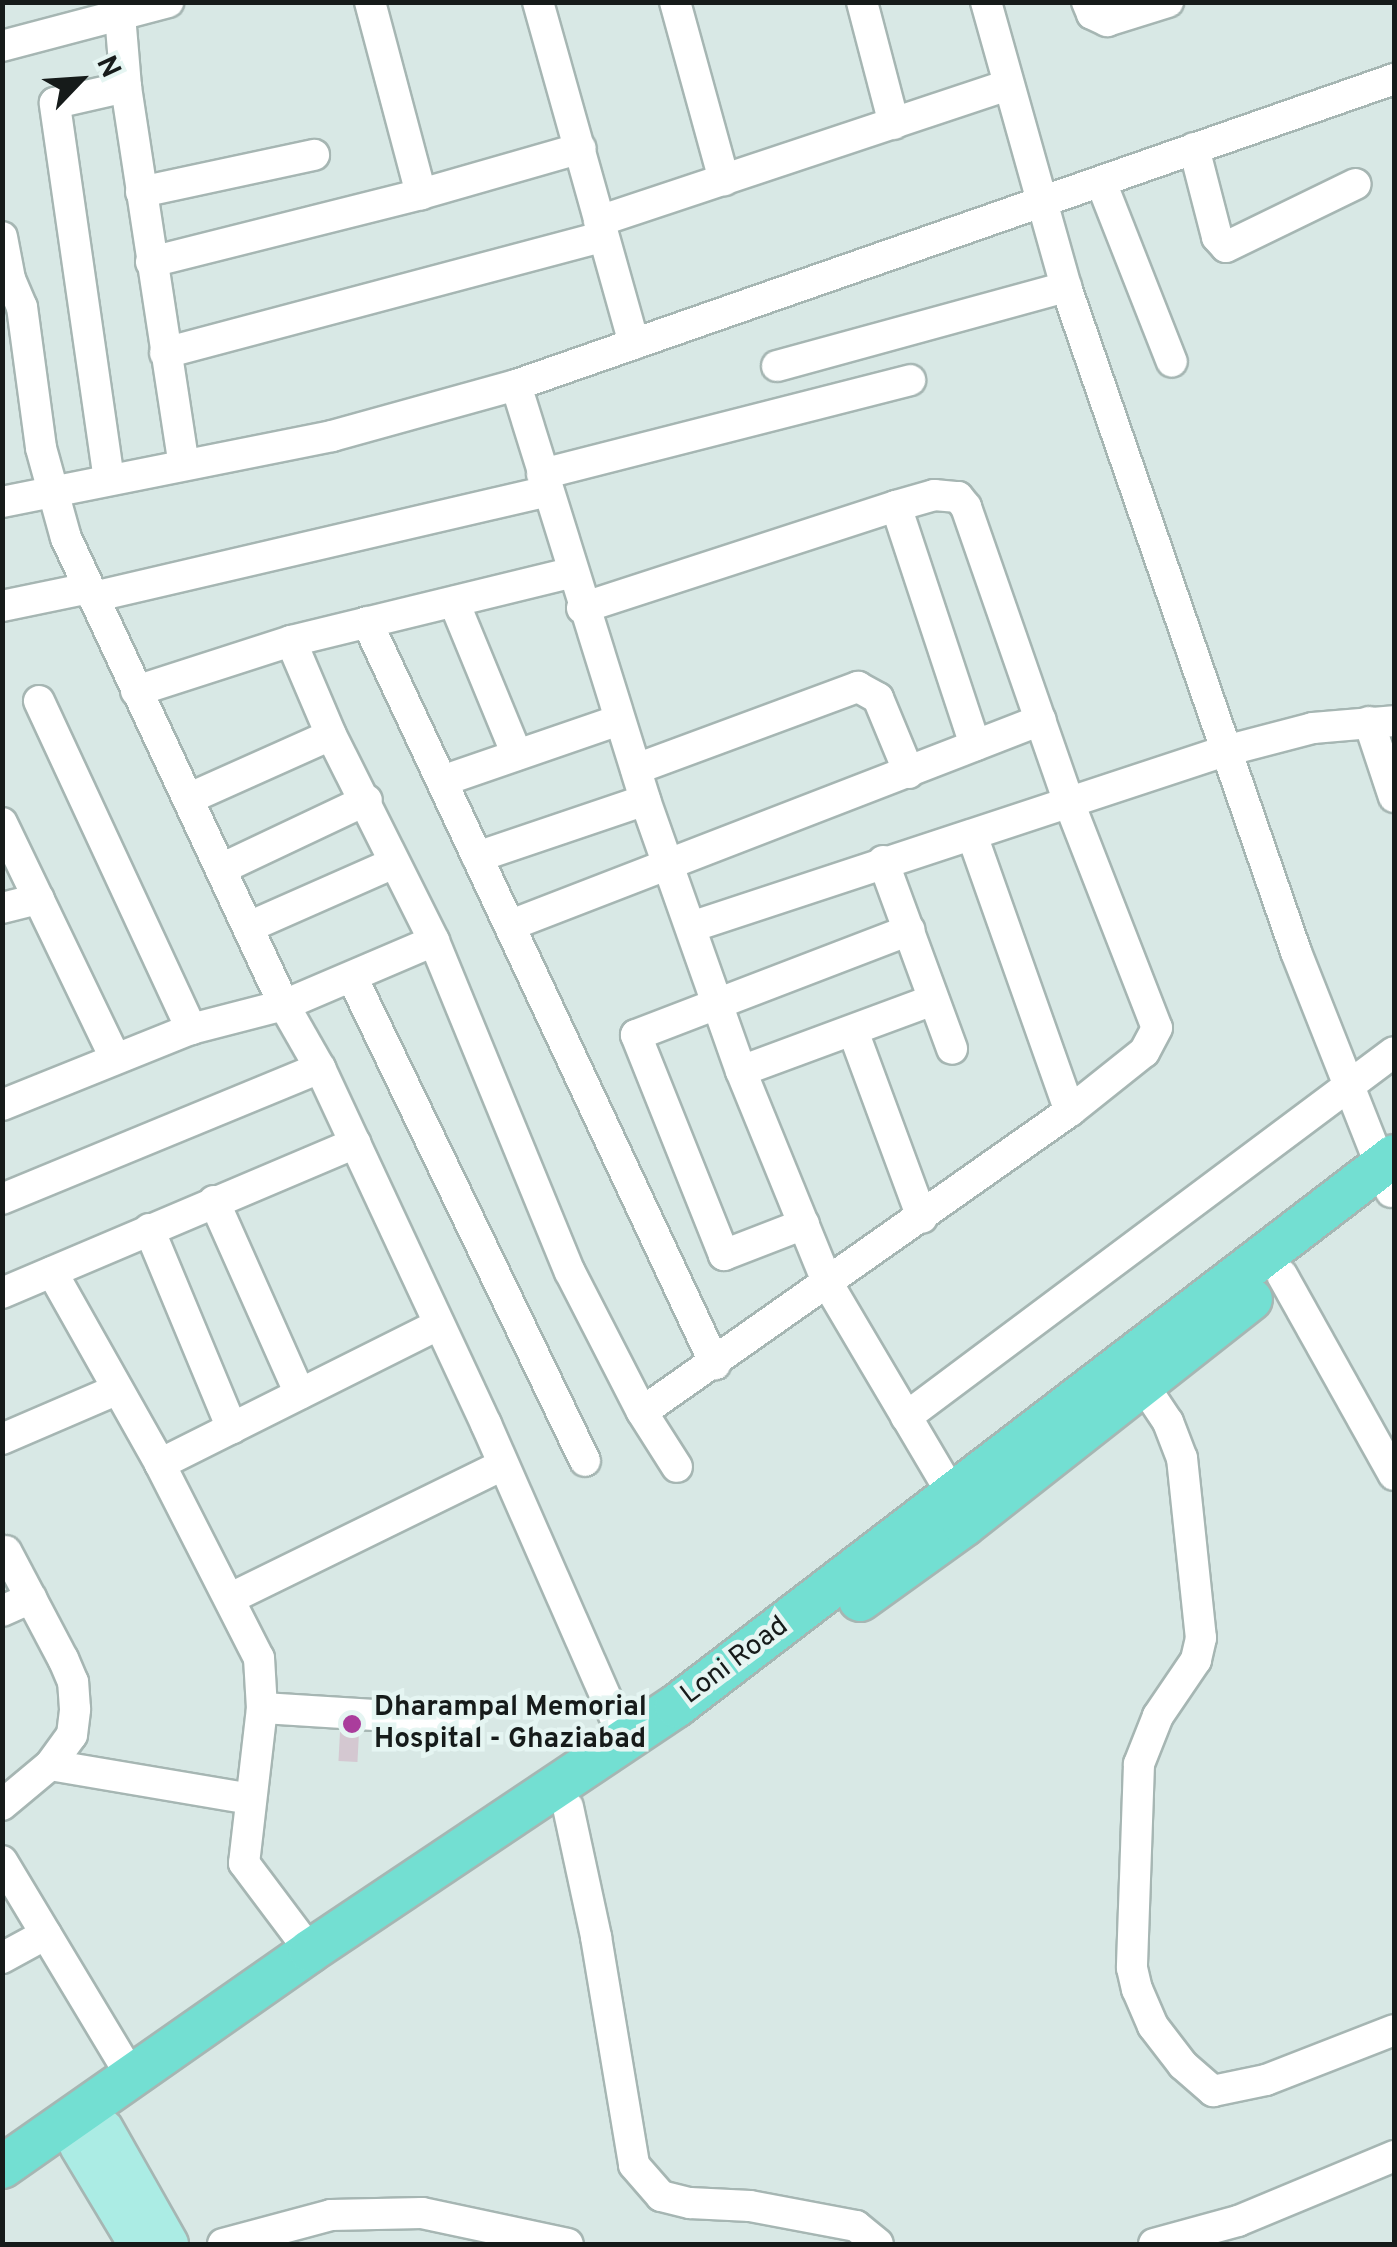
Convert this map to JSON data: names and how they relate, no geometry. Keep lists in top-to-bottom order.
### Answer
{
  "streets": {
    "highway": ["Loni Road"]
  },
  "places": ["Dharampal Memorial Hospital - Ghaziabad"],
  "north": "top right"
}
